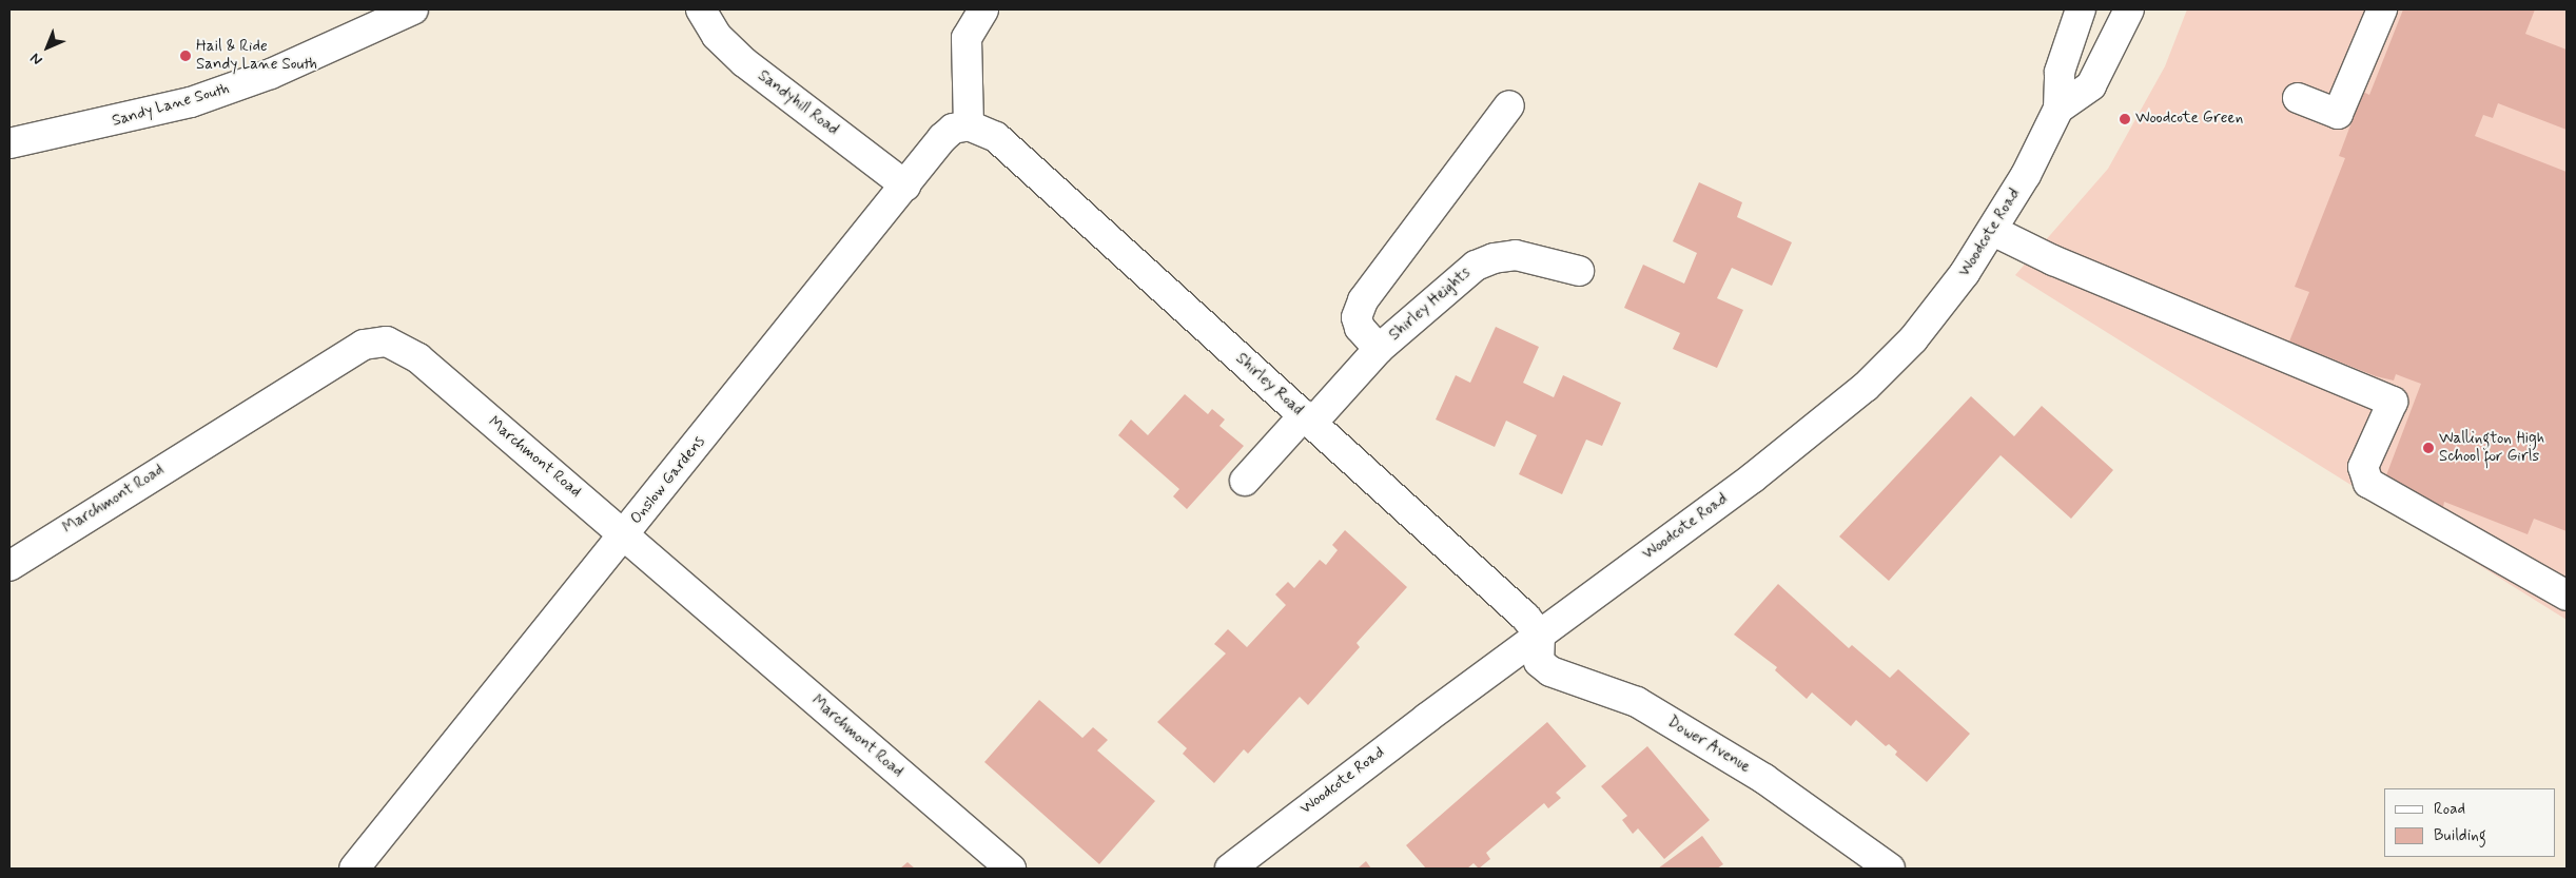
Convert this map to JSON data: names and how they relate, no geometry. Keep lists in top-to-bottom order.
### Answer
{
  "streets": {
    "street": [
      "Sandyhill Road",
      "Sandy Lane South",
      "Woodcote Road",
      "Shirley Heights",
      "Shirley Road",
      "Marchmont Road",
      "Onslow Gardens",
      "Dower Avenue"
    ]
  },
  "crossings": [
    ["Sandyhill Road", "Onslow Gardens"],
    ["Woodcote Road", "Shirley Road"],
    ["Woodcote Road", "Dower Avenue"],
    ["Shirley Heights", "Shirley Road"],
    ["Shirley Road", "Onslow Gardens"],
    ["Shirley Road", "Dower Avenue"],
    ["Marchmont Road", "Onslow Gardens"]
  ],
  "places": ["Hail & Ride Sandy Lane South", "Woodcote Green", "Wallington High School for Girls"],
  "legend": ["Road", "Building"],
  "north": "bottom left"
}
